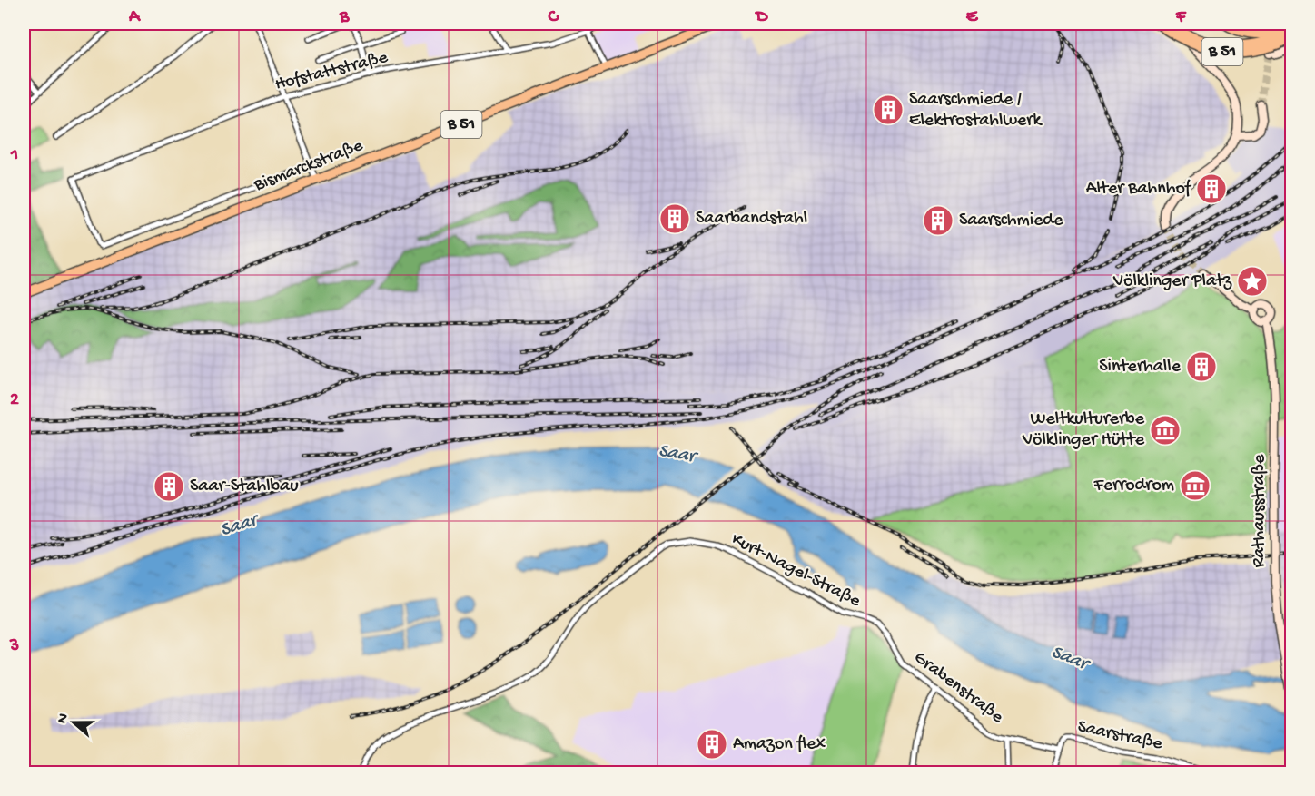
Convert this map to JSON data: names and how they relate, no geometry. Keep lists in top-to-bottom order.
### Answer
{
  "streets": {
    "main road": ["B 51", "Bismarckstraße", "Rathausstraße"],
    "street": [
      "Hofstattstraße",
      "Kurt-Nagel-Straße",
      "Grabenstraße",
      "Saarstraße"
    ]
  },
  "crossings": [
    ["Hofstattstraße", "Bismarckstraße"],
    ["Kurt-Nagel-Straße", "Grabenstraße"],
    ["Grabenstraße", "Saarstraße"]
  ],
  "water": ["Saar"],
  "places": {
    "building": [
      "Saarschmiede / Elektrostahlwerk",
      "Alter Bahnhof",
      "Saarbandstahl",
      "Saarschmiede",
      "Sinterhalle",
      "Saar-Stahlbau",
      "Amazon flex"
    ],
    "place": ["Völklinger Platz"],
    "museum": ["Weltkulturerbe Völklinger Hütte", "Ferrodrom"]
  },
  "north": "left",
  "grid": {
    "columns": [
      "A",
      "B",
      "C",
      "D",
      "E",
      "F"
    ],
    "rows": ["1", "2", "3"]
  }
}
